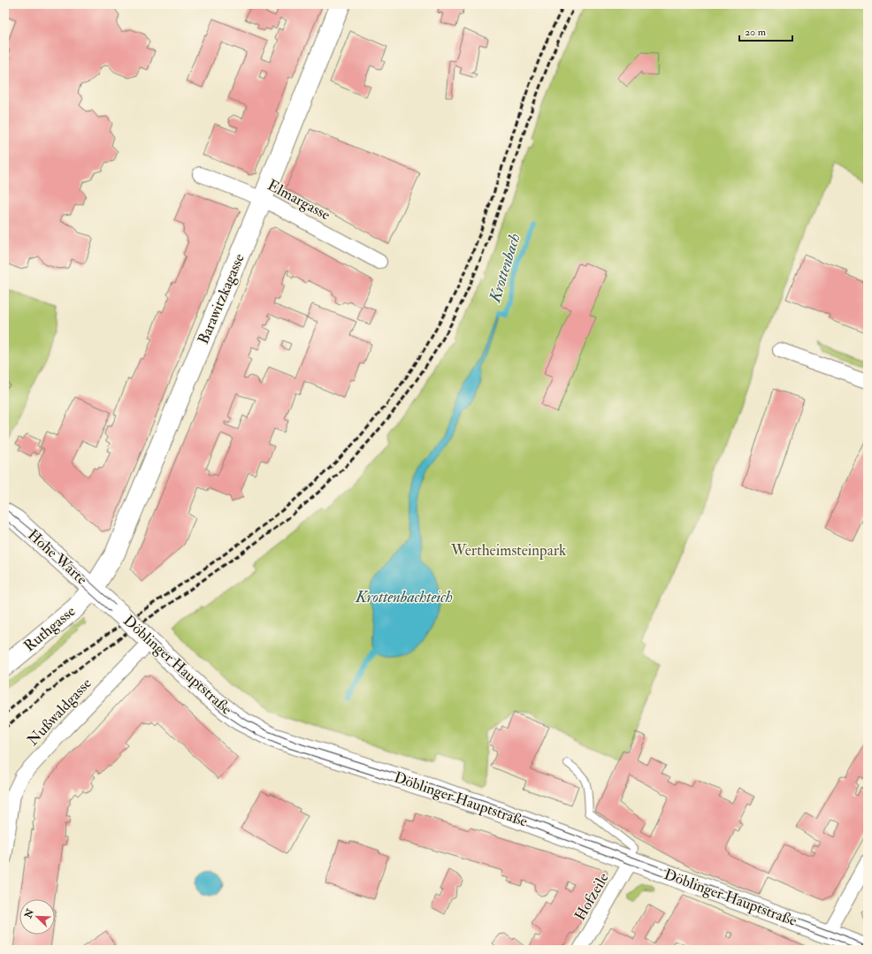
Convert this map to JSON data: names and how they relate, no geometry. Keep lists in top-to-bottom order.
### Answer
{
  "streets": {
    "main road": [
      "Barawitzkagasse",
      "Hohe Warte",
      "Ruthgasse",
      "Döblinger Hauptstraße"
    ],
    "street": ["Elmargasse", "Nußwaldgasse", "Hofzeile"]
  },
  "crossings": [
    ["Elmargasse", "Barawitzkagasse"],
    ["Barawitzkagasse", "Hohe Warte"],
    ["Barawitzkagasse", "Ruthgasse"],
    ["Barawitzkagasse", "Döblinger Hauptstraße"],
    ["Hohe Warte", "Ruthgasse"],
    ["Hohe Warte", "Döblinger Hauptstraße"],
    ["Ruthgasse", "Döblinger Hauptstraße"],
    ["Döblinger Hauptstraße", "Nußwaldgasse"],
    ["Döblinger Hauptstraße", "Hofzeile"]
  ],
  "water": ["Krottenbach", "Krottenbachteich"],
  "parks": ["Wertheimsteinpark"],
  "scale_bar": "20 m",
  "north": "top left"
}
